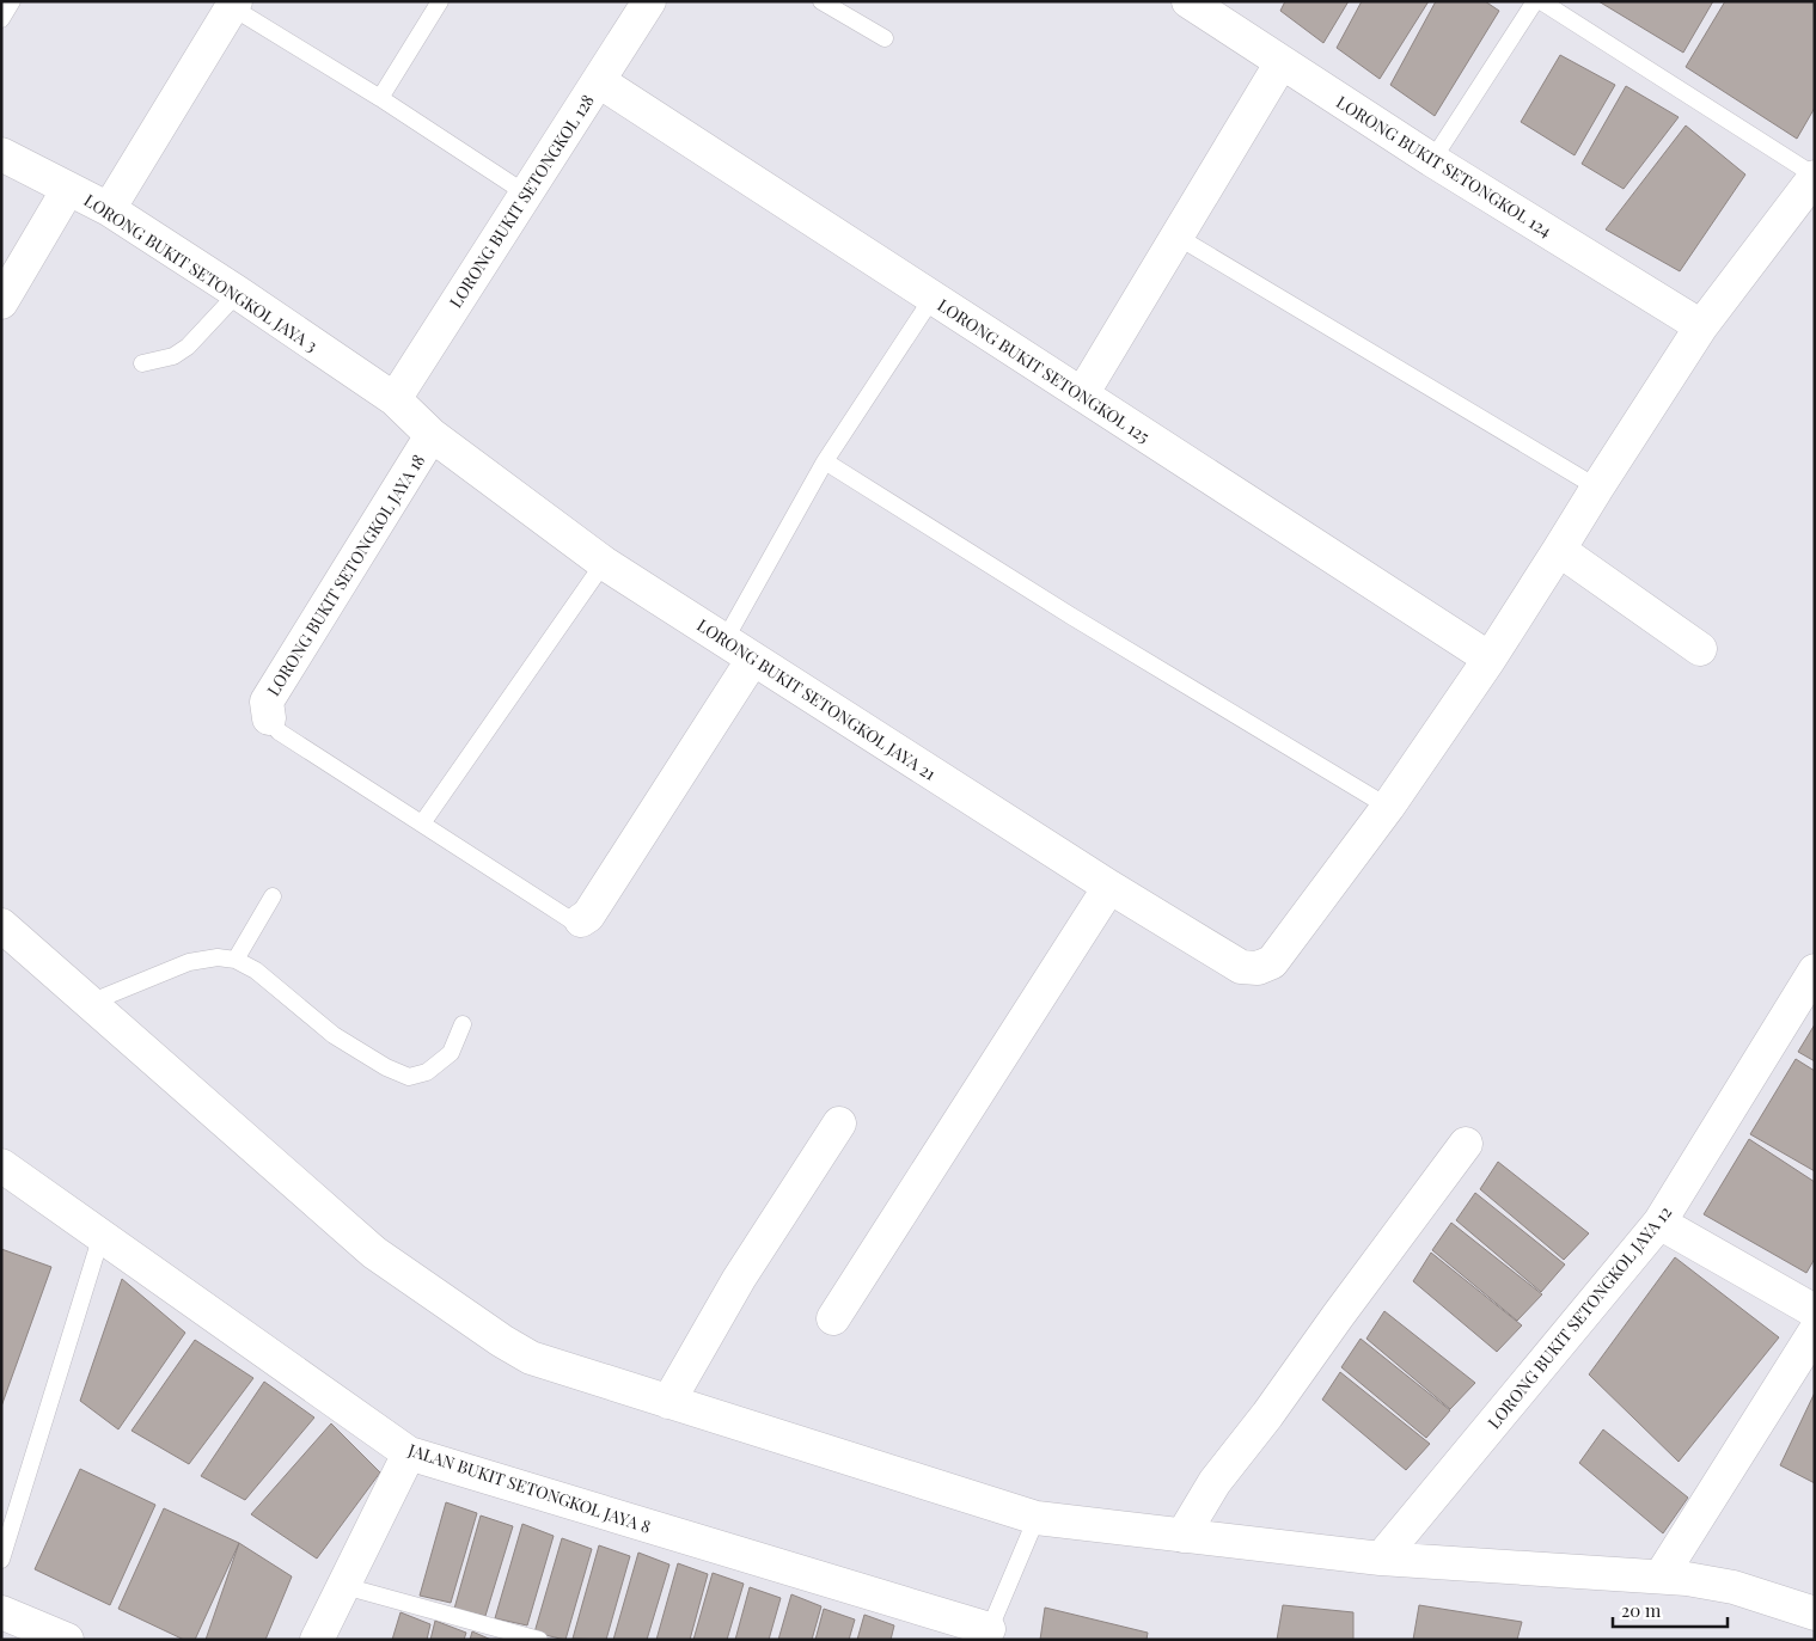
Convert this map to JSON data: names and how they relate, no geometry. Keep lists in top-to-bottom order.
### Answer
{
  "streets": {
    "street": [
      "LORONG BUKIT SETONGKOL 124",
      "LORONG BUKIT SETONGKOL 128",
      "LORONG BUKIT SETONGKOL JAYA 3",
      "LORONG BUKIT SETONGKOL 125",
      "LORONG BUKIT SETONGKOL JAYA 18",
      "LORONG BUKIT SETONGKOL JAYA 21",
      "LORONG BUKIT SETONGKOL JAYA 12",
      "JALAN BUKIT SETONGKOL JAYA 8"
    ]
  },
  "crossings": [
    ["LORONG BUKIT SETONGKOL 128", "LORONG BUKIT SETONGKOL JAYA 3"],
    ["LORONG BUKIT SETONGKOL 128", "LORONG BUKIT SETONGKOL 125"],
    ["LORONG BUKIT SETONGKOL 128", "LORONG BUKIT SETONGKOL JAYA 21"],
    ["LORONG BUKIT SETONGKOL JAYA 3", "LORONG BUKIT SETONGKOL JAYA 21"],
    ["LORONG BUKIT SETONGKOL JAYA 18", "LORONG BUKIT SETONGKOL JAYA 21"]
  ],
  "scale_bar": "20 m"
}
